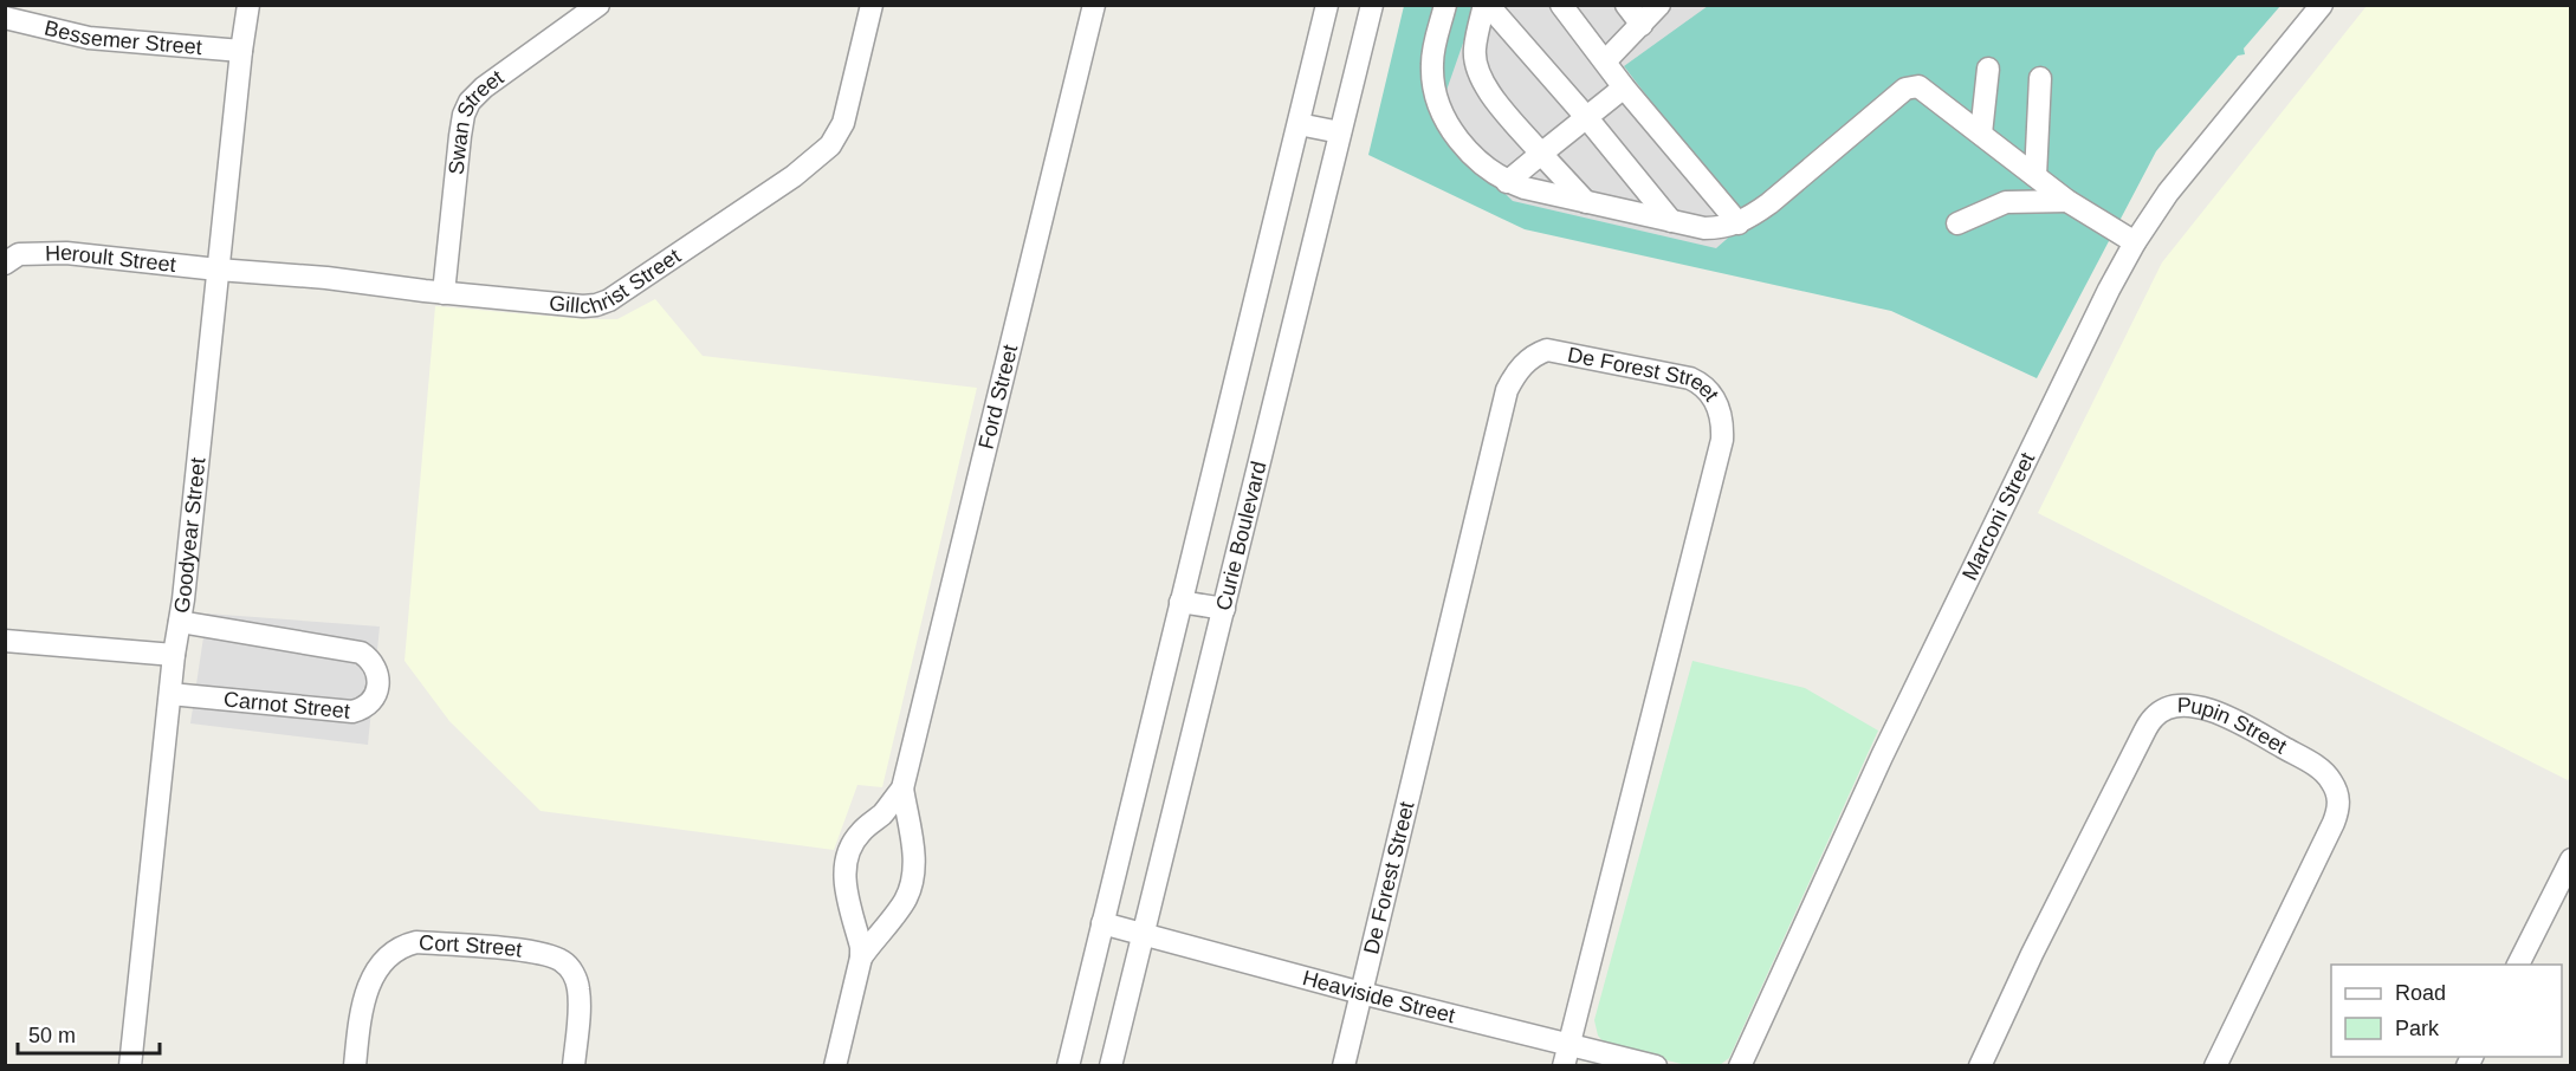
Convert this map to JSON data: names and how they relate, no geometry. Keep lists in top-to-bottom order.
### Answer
{
  "streets": {
    "street": [
      "Bessemer Street",
      "Swan Street",
      "Heroult Street",
      "Gillchrist Street",
      "De Forest Street",
      "Ford Street",
      "Marconi Street",
      "Goodyear Street",
      "Curie Boulevard",
      "Carnot Street",
      "Pupin Street",
      "Cort Street",
      "Heaviside Street"
    ]
  },
  "crossings": [
    ["Bessemer Street", "Goodyear Street"],
    ["Swan Street", "Gillchrist Street"],
    ["Heroult Street", "Gillchrist Street"],
    ["Heroult Street", "Goodyear Street"],
    ["Gillchrist Street", "Goodyear Street"],
    ["De Forest Street", "Heaviside Street"],
    ["Goodyear Street", "Carnot Street"],
    ["Curie Boulevard", "Heaviside Street"]
  ],
  "legend": ["Road", "Park"],
  "scale_bar": "50 m"
}
